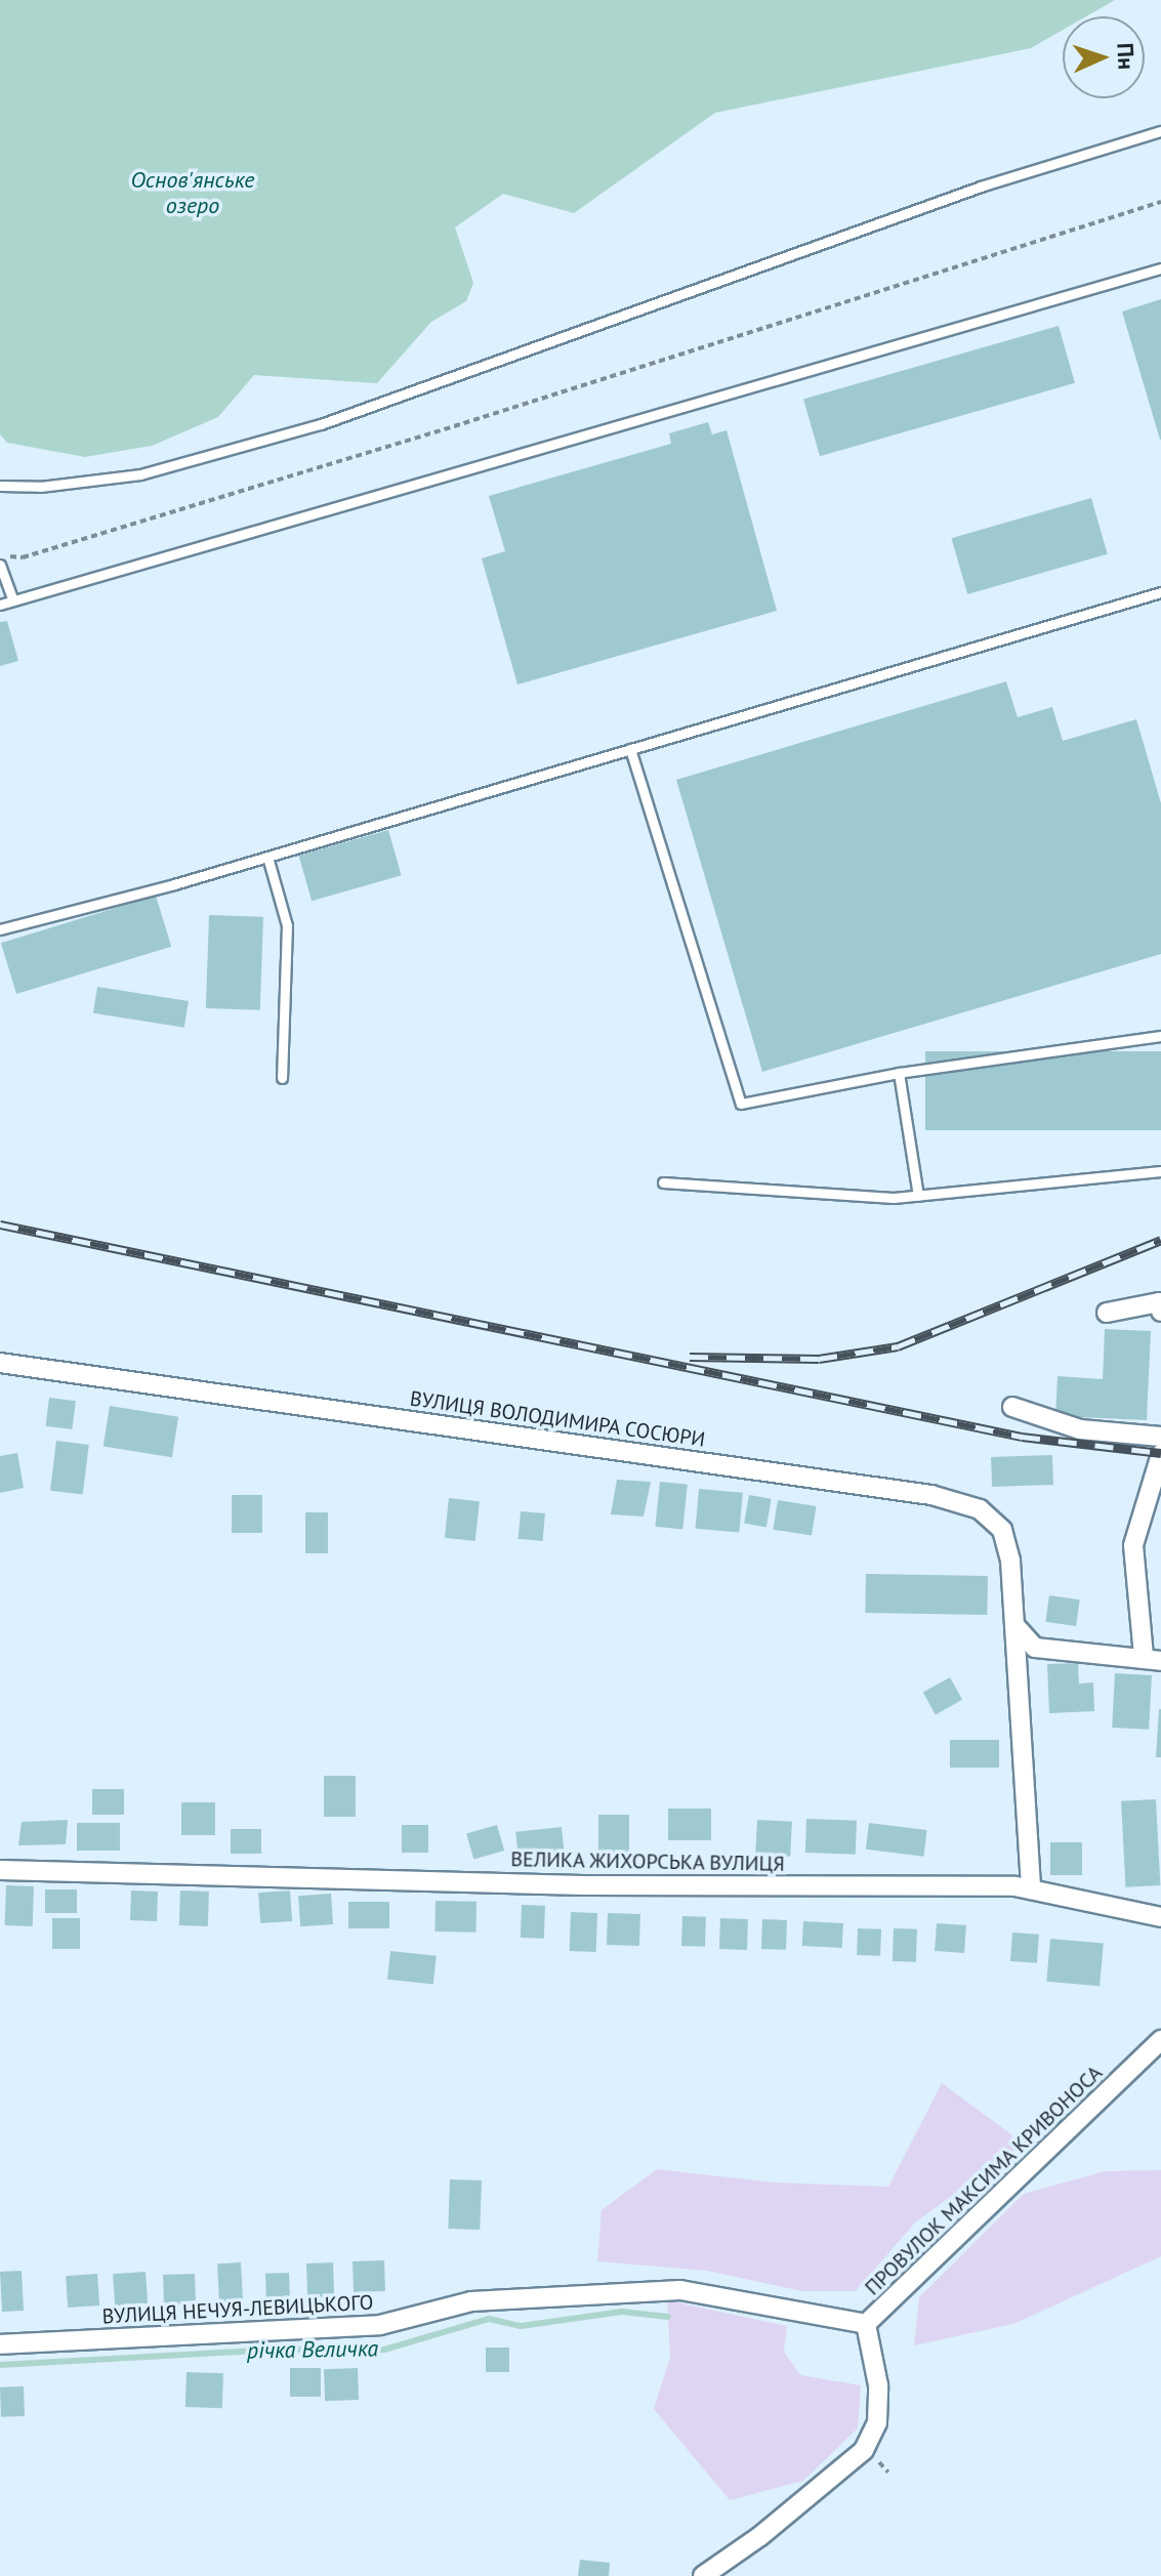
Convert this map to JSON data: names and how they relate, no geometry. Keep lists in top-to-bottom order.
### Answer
{
  "streets": {
    "street": [
      "ВУЛИЦЯ ВОЛОДИМИРА СОСЮРИ",
      "ВЕЛИКА ЖИХОРСЬКА ВУЛИЦЯ",
      "ПРОВУЛОК МАКСИМА КРИВОНОСА",
      "ВУЛИЦЯ НЕЧУЯ-ЛЕВИЦЬКОГО"
    ]
  },
  "crossings": [
    ["ПРОВУЛОК МАКСИМА КРИВОНОСА", "ВУЛИЦЯ НЕЧУЯ-ЛЕВИЦЬКОГО"]
  ],
  "water": ["Основ'янське озеро", "річка Величка"],
  "north": "right"
}
